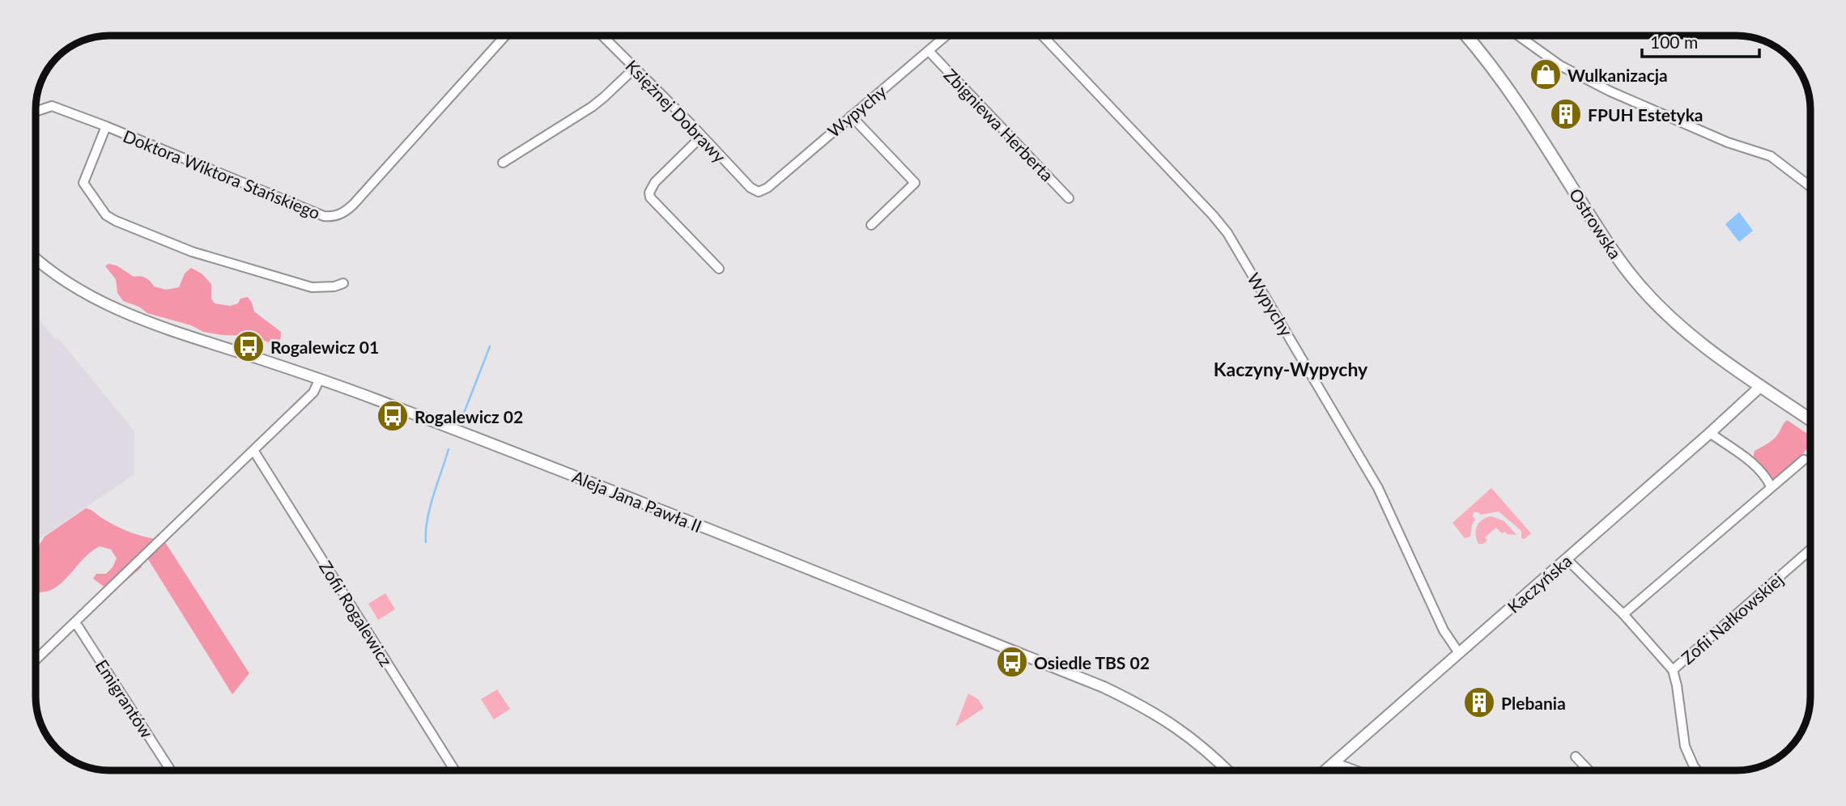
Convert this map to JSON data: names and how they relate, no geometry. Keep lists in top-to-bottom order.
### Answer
{
  "streets": {
    "main road": ["Ostrowska"],
    "street": [
      "Księżnej Dobrawy",
      "Wypychy",
      "Zbigniewa Herberta",
      "Doktora Wiktora Stańskiego",
      "Aleja Jana Pawła II",
      "Kaczyńska",
      "Zofii Rogalewicz",
      "Zofii Nałkowskiej",
      "Emigrantów"
    ]
  },
  "crossings": [
    ["Księżnej Dobrawy", "Wypychy"],
    ["Wypychy", "Zbigniewa Herberta"],
    ["Wypychy", "Kaczyńska"],
    ["Ostrowska", "Kaczyńska"]
  ],
  "districts": ["Kaczyny-Wypychy"],
  "places": {
    "shop": ["Wulkanizacja"],
    "building": ["FPUH Estetyka", "Plebania"],
    "bus stop": ["Rogalewicz 01", "Rogalewicz 02", "Osiedle TBS 02"]
  },
  "scale_bar": "100 m"
}
